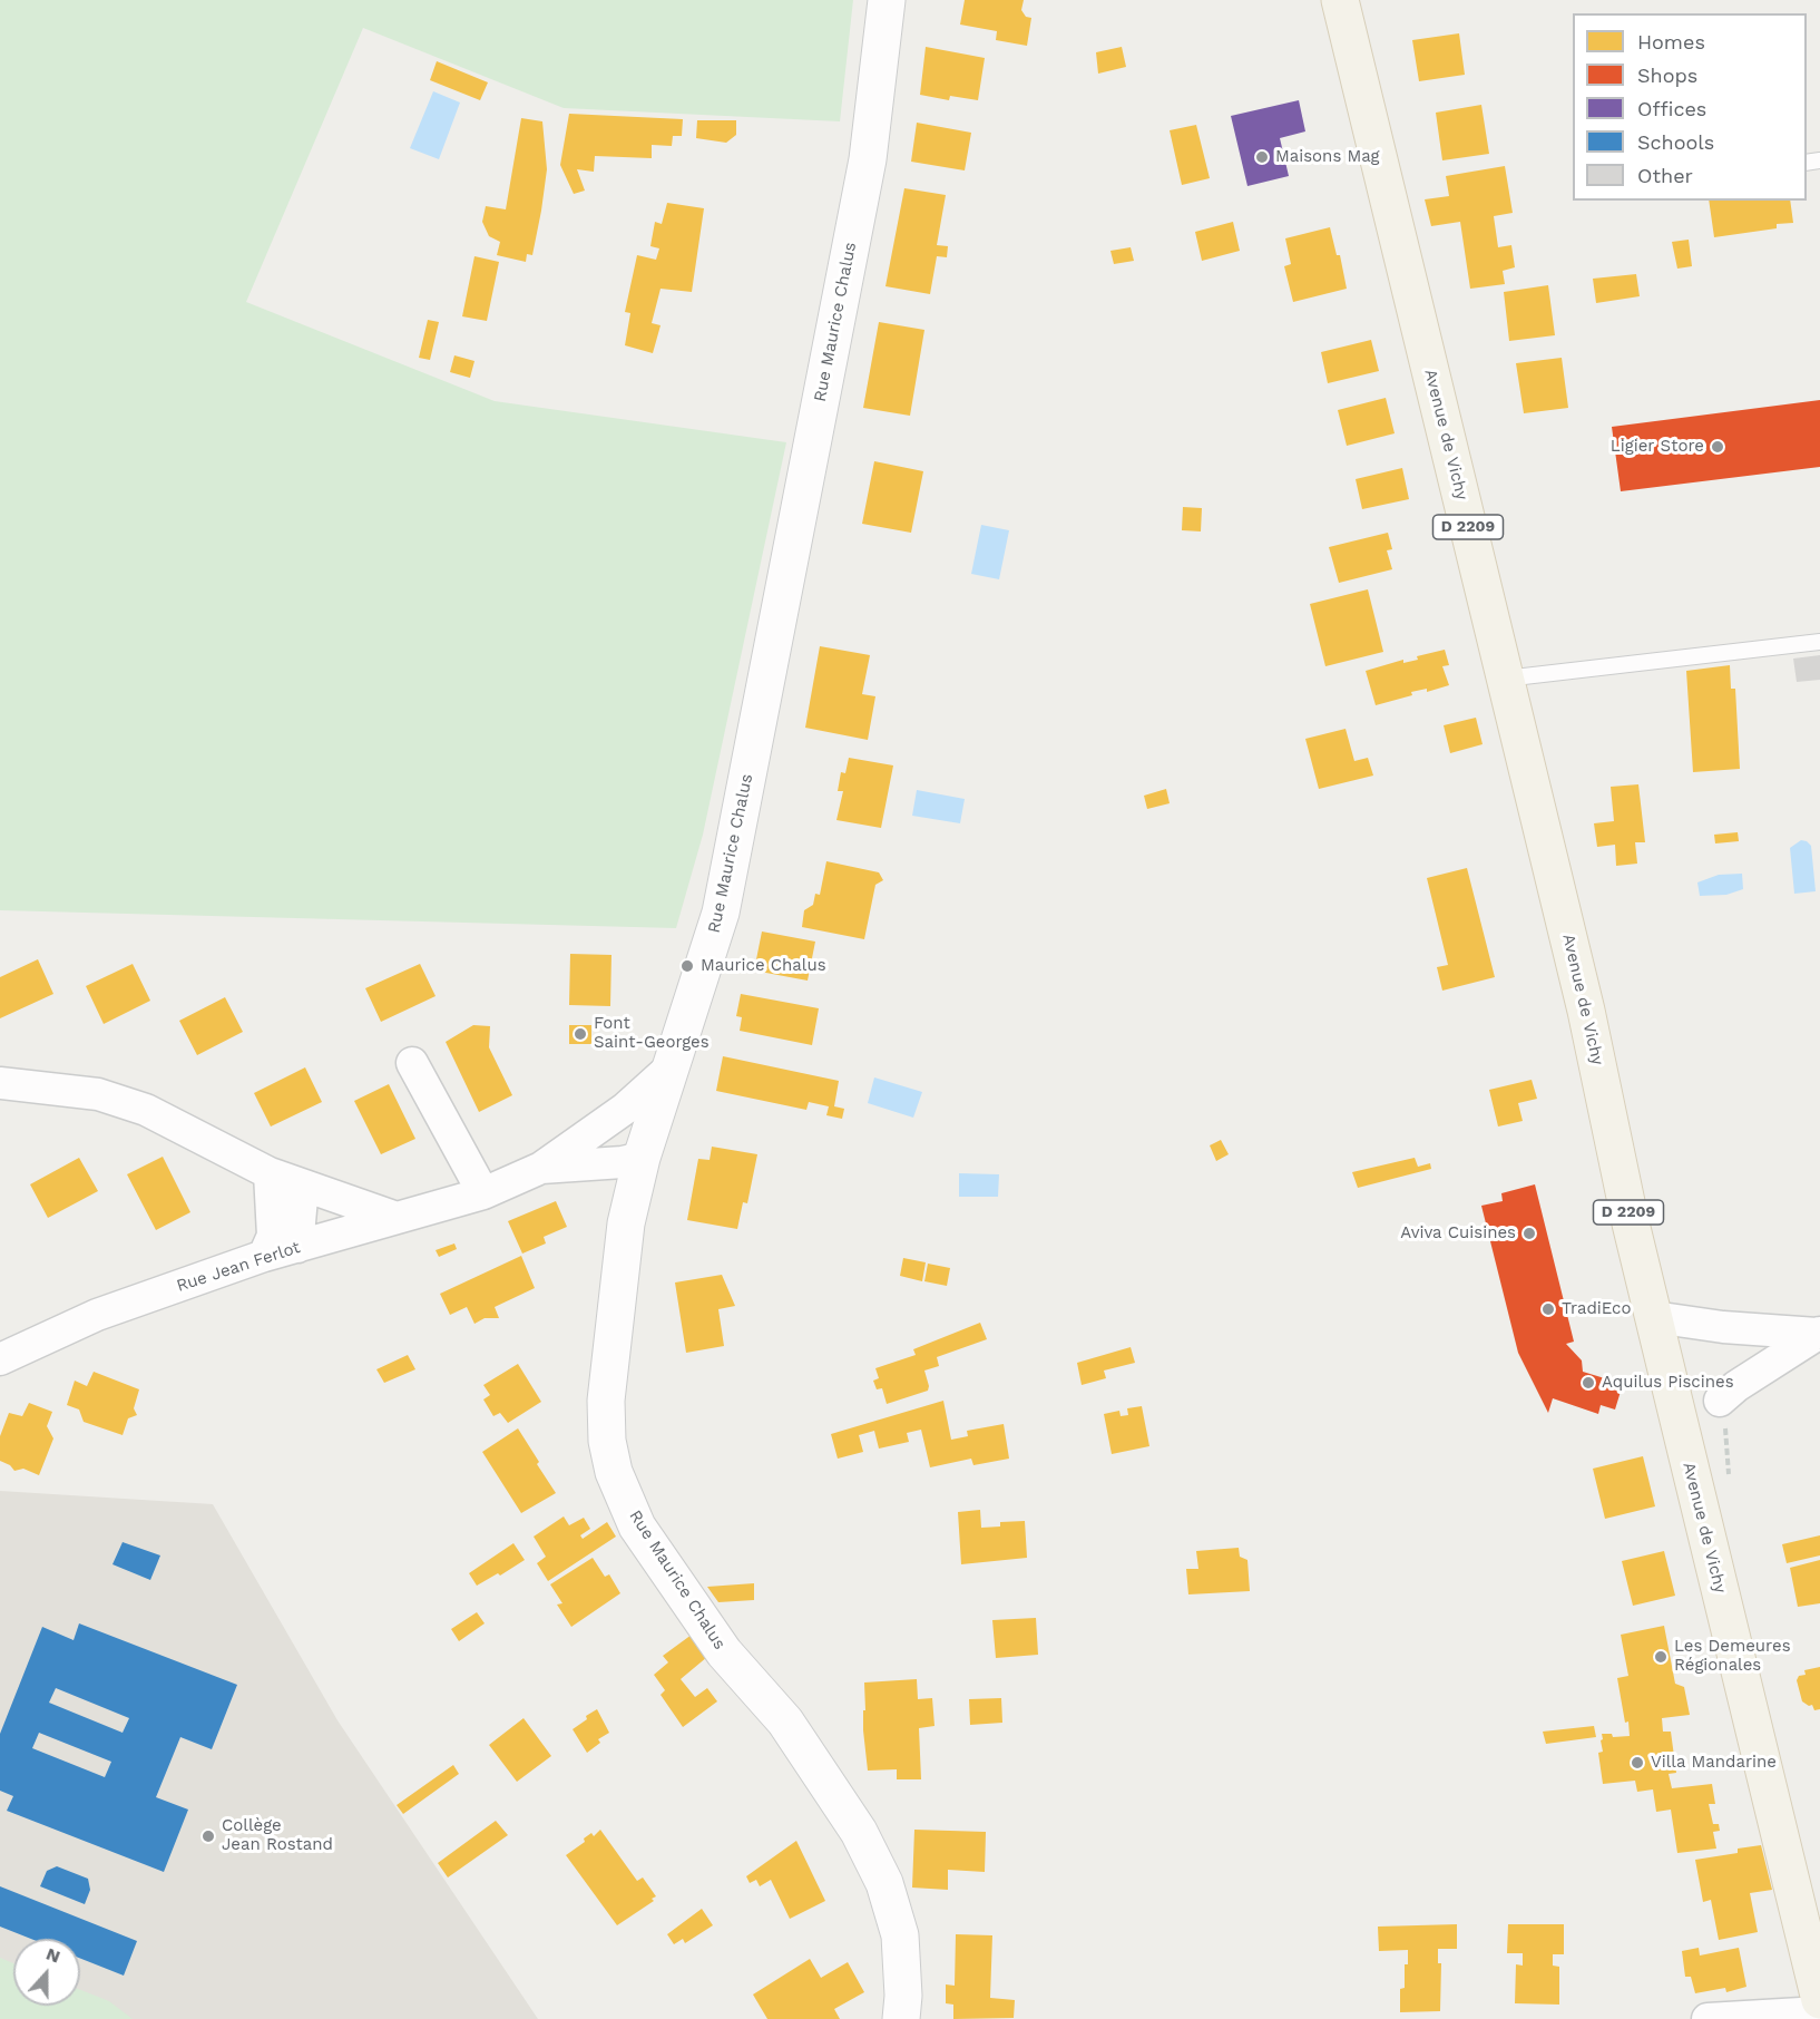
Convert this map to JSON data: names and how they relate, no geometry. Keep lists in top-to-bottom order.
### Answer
{
  "streets": {
    "main road": ["Avenue de Vichy", "D 2209"],
    "street": ["Rue Maurice Chalus", "Rue Jean Ferlot"]
  },
  "crossings": [
    ["Rue Maurice Chalus", "Rue Jean Ferlot"]
  ],
  "places": [
    "Maisons Mag",
    "Ligier Store",
    "Maurice Chalus",
    "Font Saint-Georges",
    "Aviva Cuisines",
    "TradiEco",
    "Aquilus Piscines",
    "Les Demeures Régionales",
    "Villa Mandarine",
    "Collège Jean Rostand"
  ],
  "legend": [
    "Homes",
    "Shops",
    "Offices",
    "Schools",
    "Other"
  ],
  "north": "top"
}
